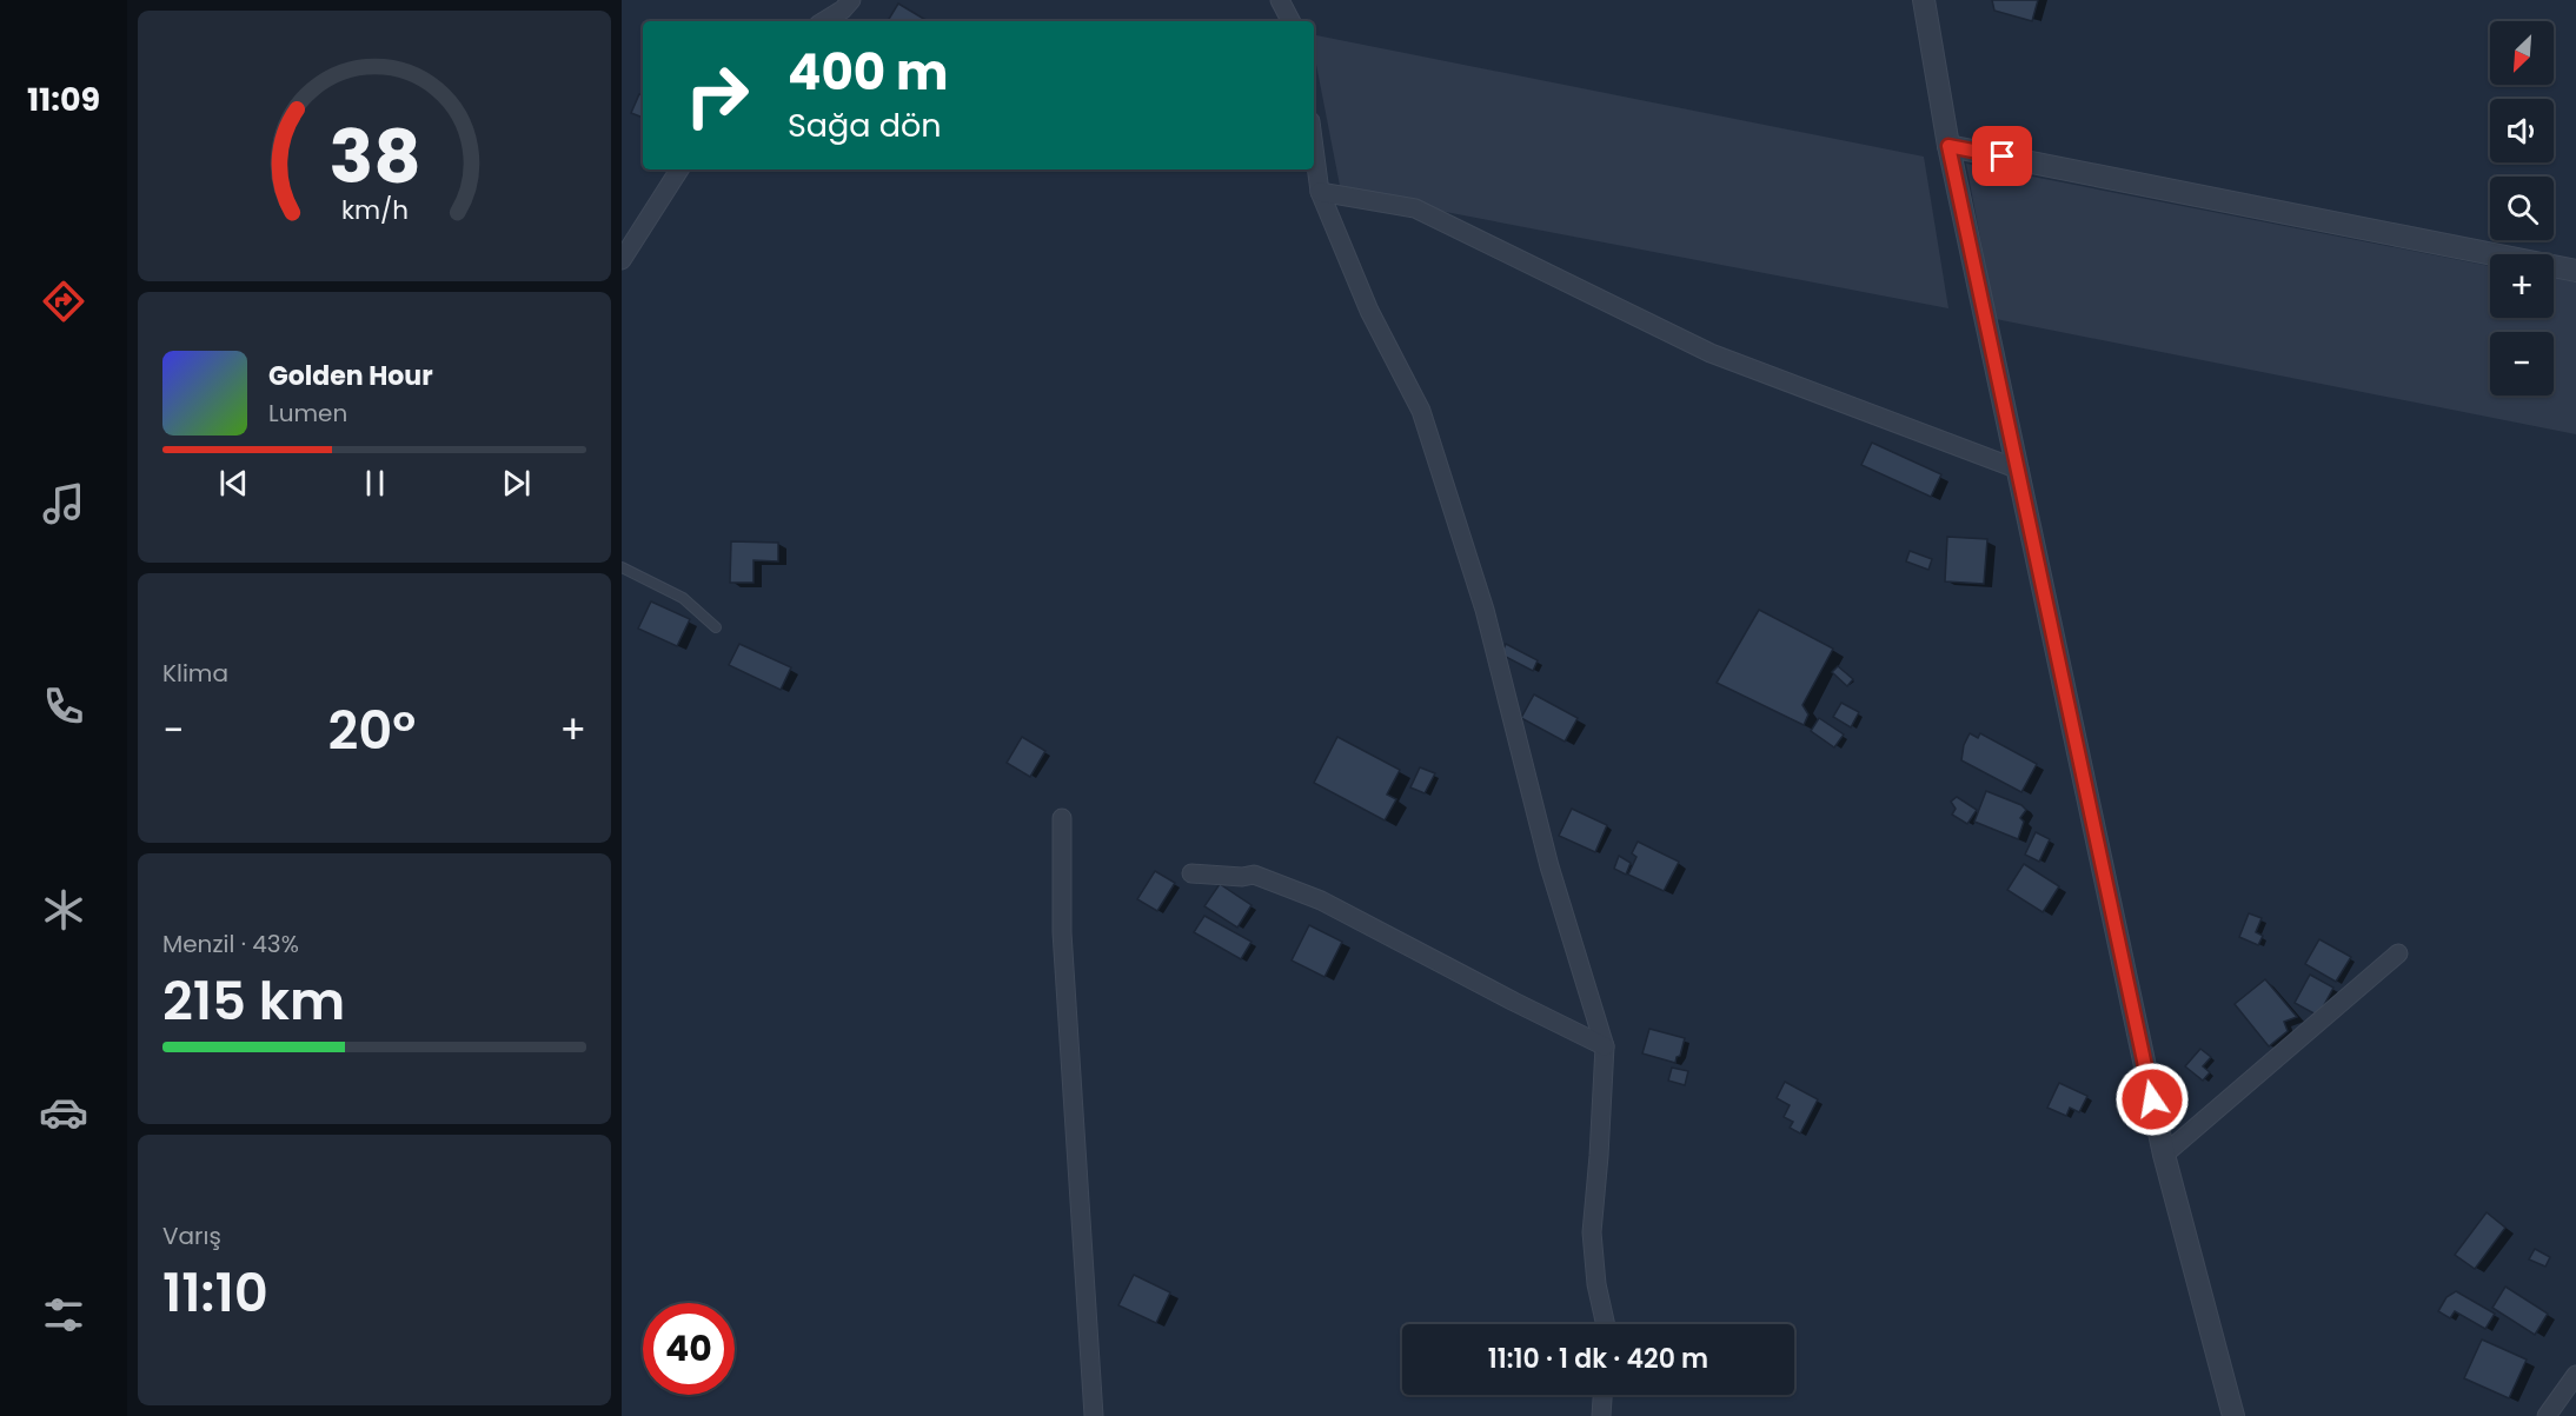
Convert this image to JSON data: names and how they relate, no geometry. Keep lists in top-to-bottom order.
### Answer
{
  "north": "bottom left",
  "page": {
    "tabs": "11:09",
    "map_buttons": ["+", "−"],
    "turn": ["400 m", "Sağa dön"],
    "song": ["Golden Hour", "Lumen"],
    "tile": [
      "Klima",
      ["Menzil · 43%", "215 km"],
      ["Varış", "11:10"]
    ],
    "heat": ["−", "20°", "+"],
    "limit": "40",
    "trip": "11:10 · 1 dk · 420 m",
    "gauge": ["38", "km/h"]
  }
}
